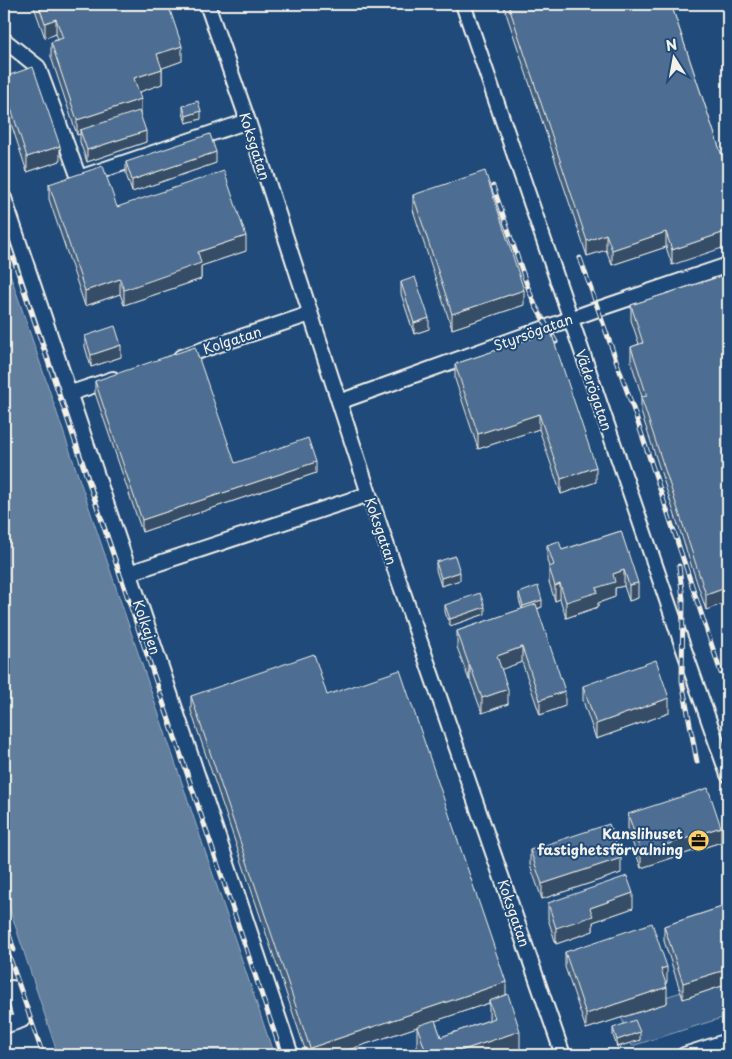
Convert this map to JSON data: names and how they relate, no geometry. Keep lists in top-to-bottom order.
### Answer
{
  "streets": {
    "street": [
      "Koksgatan",
      "Styrsögatan",
      "Kolgatan",
      "Väderögatan",
      "Kolkajen"
    ]
  },
  "crossings": [
    ["Koksgatan", "Styrsögatan"],
    ["Koksgatan", "Kolgatan"],
    ["Styrsögatan", "Väderögatan"]
  ],
  "places": {
    "office": ["Kanslihuset fastighetsförvalning"]
  },
  "north": "top"
}
